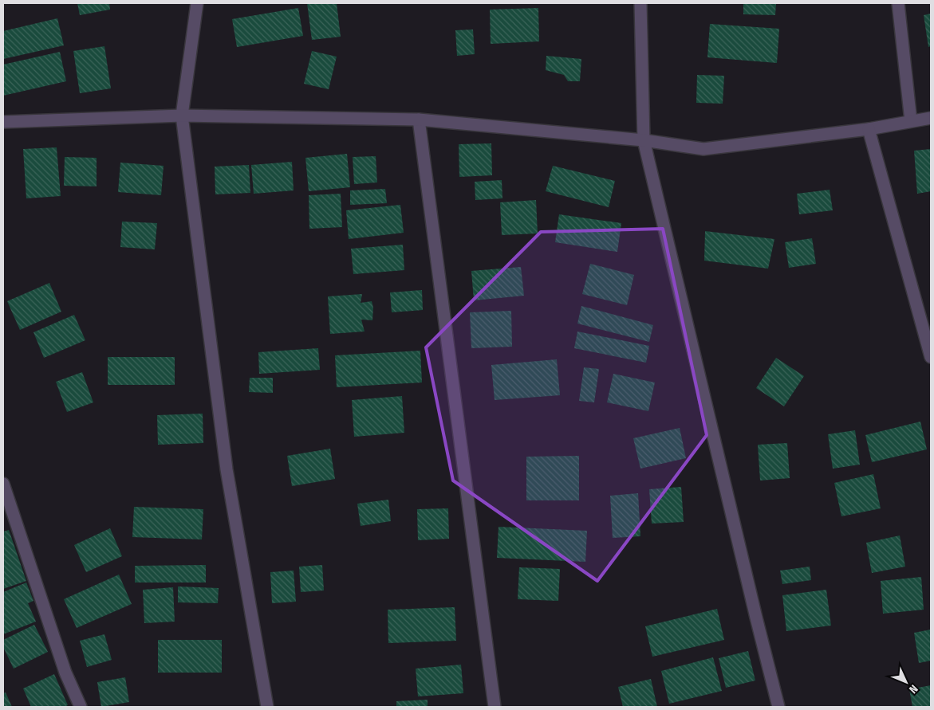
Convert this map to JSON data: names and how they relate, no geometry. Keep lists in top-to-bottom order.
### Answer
{
  "north": "bottom right"
}
